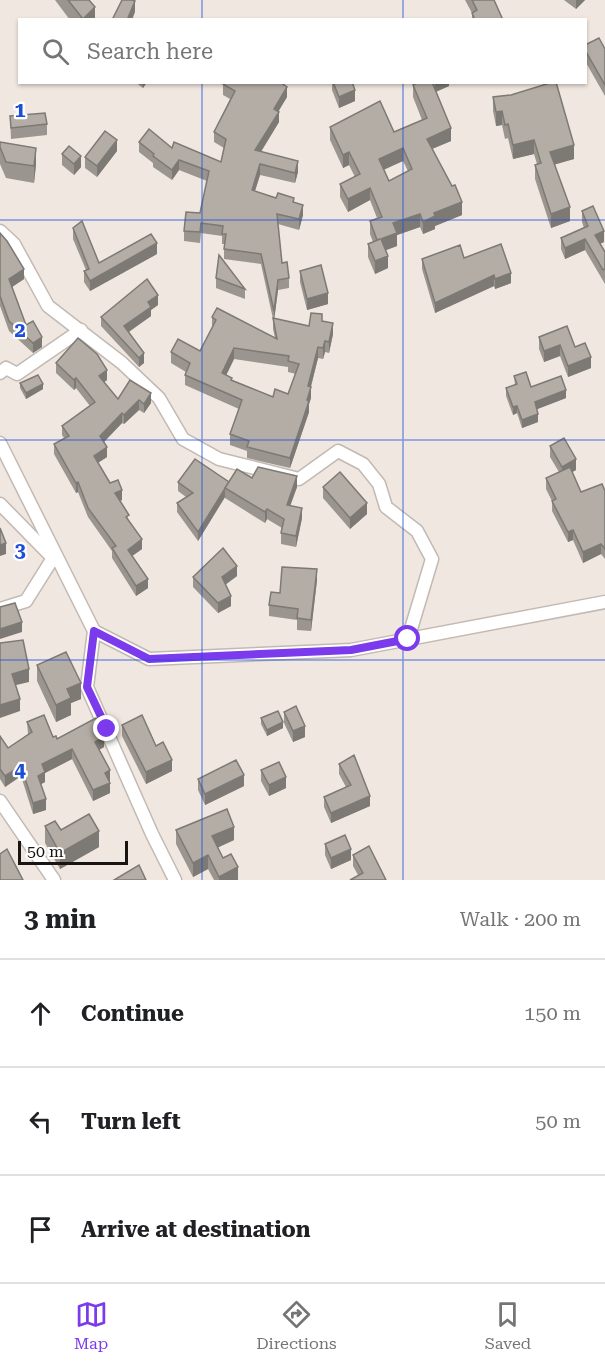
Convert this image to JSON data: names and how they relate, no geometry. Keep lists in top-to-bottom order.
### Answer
{
  "scale_bar": "50 m",
  "page": {
    "search": "Search here",
    "scale": "50 m",
    "heading": ["3 min", "Walk · 200 m"],
    "list": [
      ["Continue", "150 m"],
      ["Turn left", "50 m"],
      "Arrive at destination"
    ],
    "nav": ["Map", "Directions", "Saved"]
  },
  "grid": {
    "rows": [
      "1",
      "2",
      "3",
      "4"
    ]
  }
}
